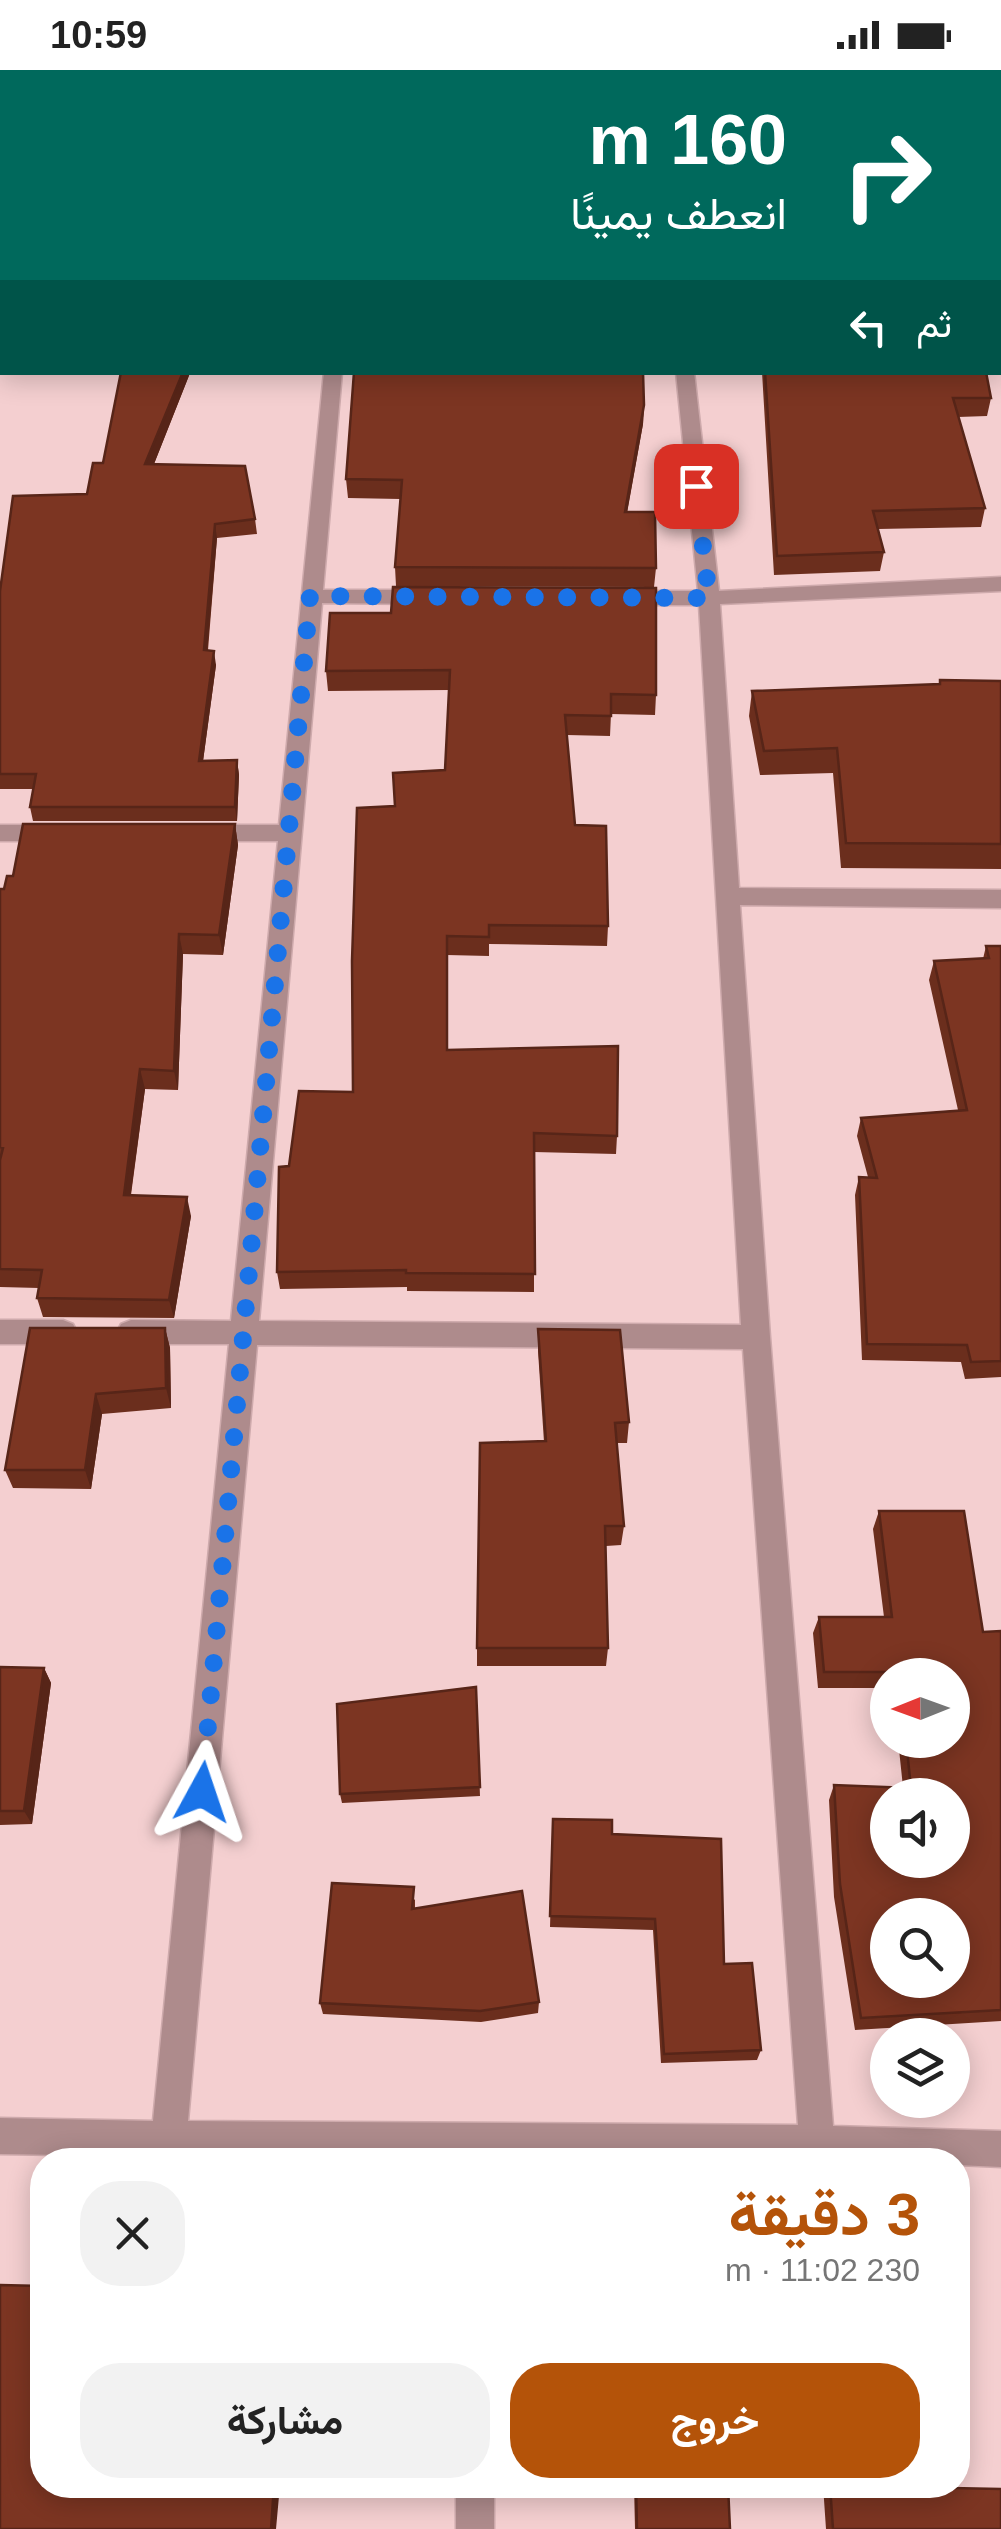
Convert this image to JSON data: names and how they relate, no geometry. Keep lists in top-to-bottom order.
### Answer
{
  "north": "left",
  "page": {
    "status": "10:59",
    "turn": ["160 m", "انعطف يمينًا"],
    "then": "ثم",
    "heading": ["3 دقيقة", "230 m · 11:02"],
    "buttons": ["خروج", "مشاركة"]
  }
}
